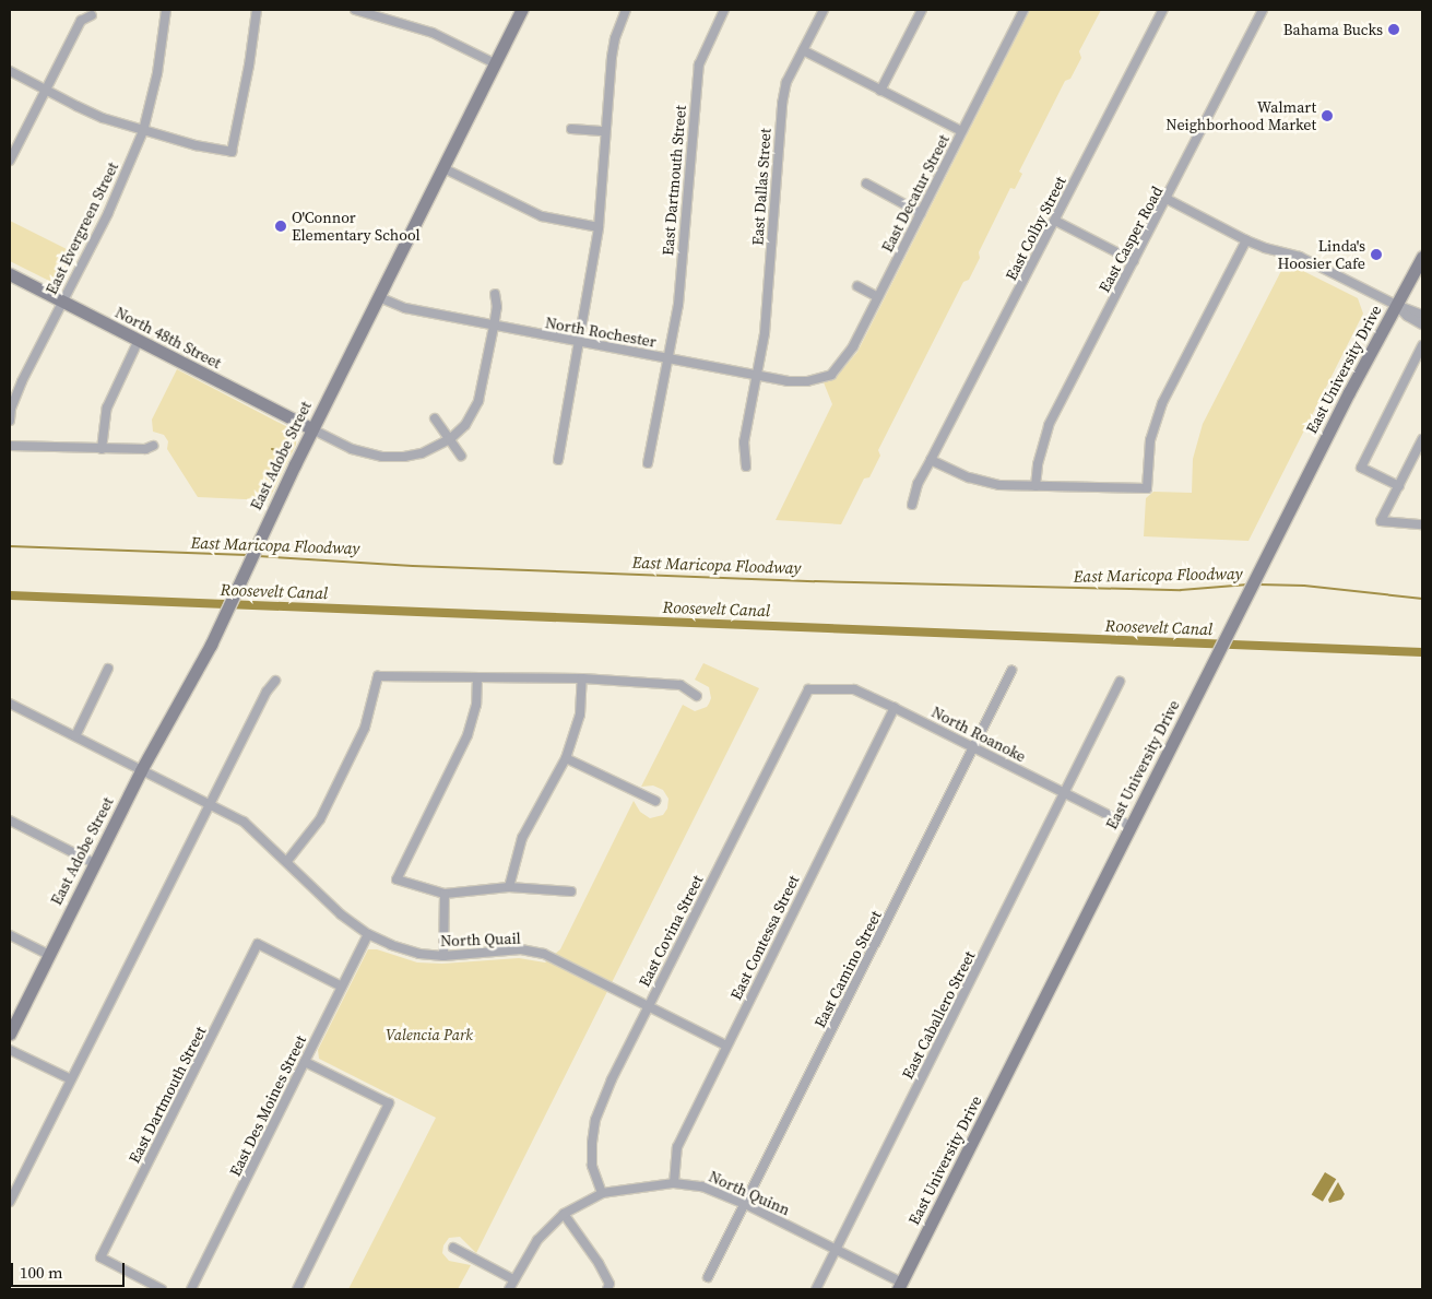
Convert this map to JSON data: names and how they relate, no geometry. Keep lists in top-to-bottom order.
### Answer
{
  "streets": {
    "street": [
      "East Dartmouth Street",
      "East Dallas Street",
      "East Decatur Street",
      "East Evergreen Street",
      "East Colby Street",
      "East Casper Road",
      "North Rochester",
      "North 48th Street",
      "East University Drive",
      "East Adobe Street",
      "North Roanoke",
      "East Covina Street",
      "East Contessa Street",
      "North Quail",
      "East Camino Street",
      "East Caballero Street",
      "East Des Moines Street",
      "North Quinn"
    ]
  },
  "crossings": [
    ["East Dartmouth Street", "North Rochester"],
    ["East Dartmouth Street", "East Des Moines Street"],
    ["East Dallas Street", "North Rochester"],
    ["East Decatur Street", "North Rochester"],
    ["East Evergreen Street", "North 48th Street"],
    ["North Rochester", "East Adobe Street"],
    ["North 48th Street", "East Adobe Street"],
    ["East University Drive", "North Roanoke"],
    ["East University Drive", "North Quinn"],
    ["East Adobe Street", "North Quail"],
    ["North Roanoke", "East Covina Street"],
    ["North Roanoke", "East Contessa Street"],
    ["North Roanoke", "East Camino Street"],
    ["North Roanoke", "East Caballero Street"],
    ["East Covina Street", "North Quail"],
    ["East Covina Street", "North Quinn"],
    ["East Contessa Street", "North Quail"],
    ["East Contessa Street", "North Quinn"],
    ["North Quail", "East Des Moines Street"],
    ["East Camino Street", "North Quinn"],
    ["East Caballero Street", "North Quinn"]
  ],
  "water": ["East Maricopa Floodway", "Roosevelt Canal"],
  "parks": ["Valencia Park"],
  "places": [
    "Bahama Bucks",
    "Walmart Neighborhood Market",
    "O'Connor Elementary School",
    "Linda's Hoosier Cafe"
  ],
  "scale_bar": "100 m"
}
